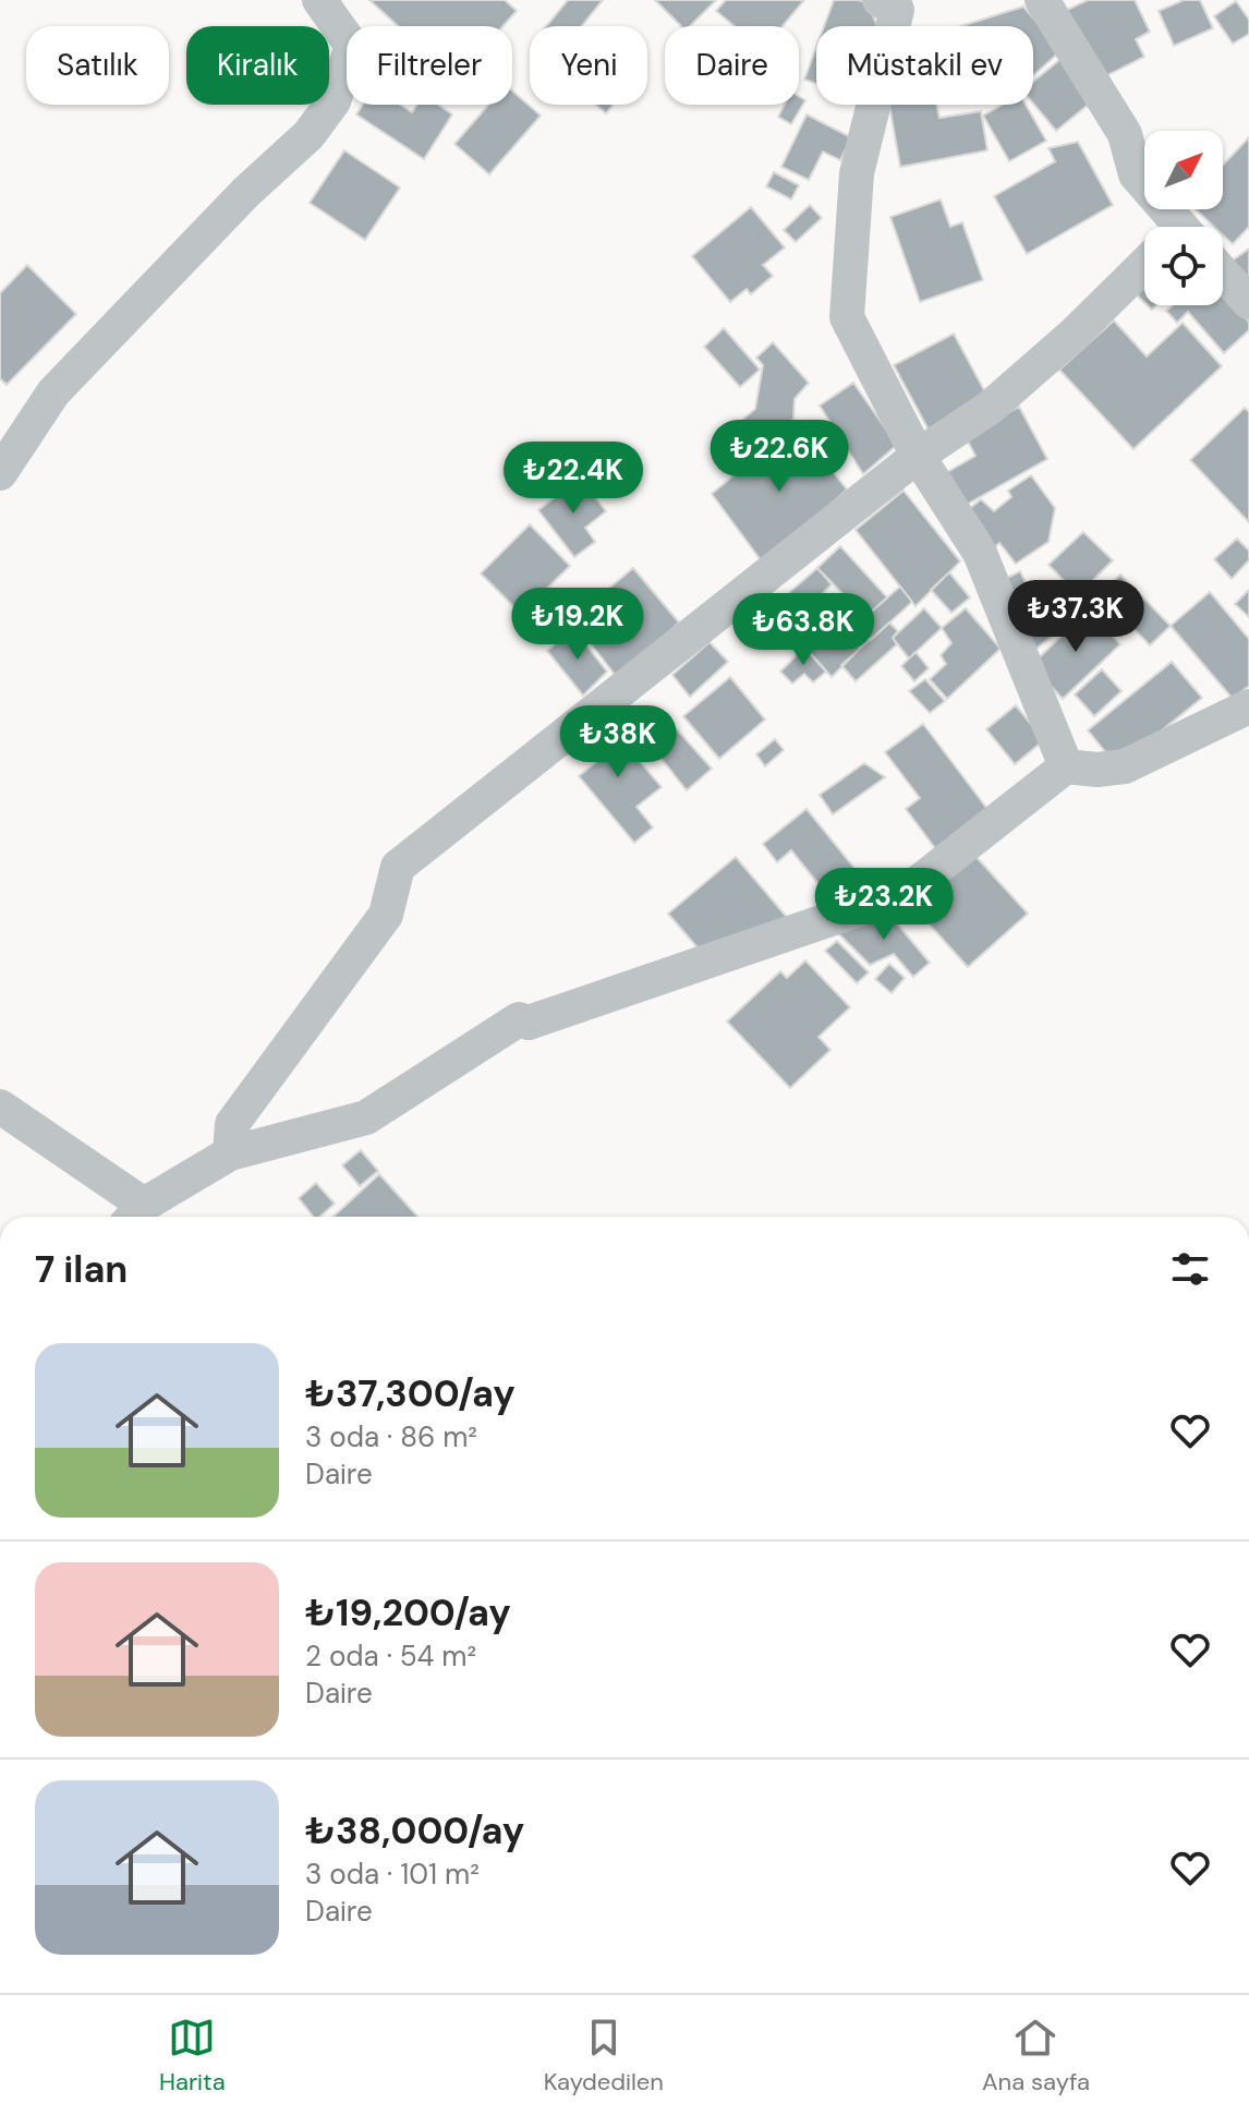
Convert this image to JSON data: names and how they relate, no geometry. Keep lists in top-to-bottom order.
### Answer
{
  "north": "top right",
  "page": {
    "chip": [
      "Satılık",
      "Kiralık",
      "Filtreler",
      "Yeni",
      "Daire",
      "Müstakil ev"
    ],
    "price": [
      "₺22.6K",
      "₺22.4K",
      "₺37.3K",
      "₺19.2K",
      "₺63.8K",
      "₺38K",
      "₺23.2K"
    ],
    "heading": "7 ilan",
    "list": [
      {
        "name": "₺37,300/ay",
        "note": "3 oda · 86 m² · Daire"
      },
      {
        "name": "₺19,200/ay",
        "note": "2 oda · 54 m² · Daire"
      },
      {
        "name": "₺38,000/ay",
        "note": "3 oda · 101 m² · Daire"
      }
    ],
    "tabs": ["Harita", "Kaydedilen", "Ana sayfa"]
  }
}
